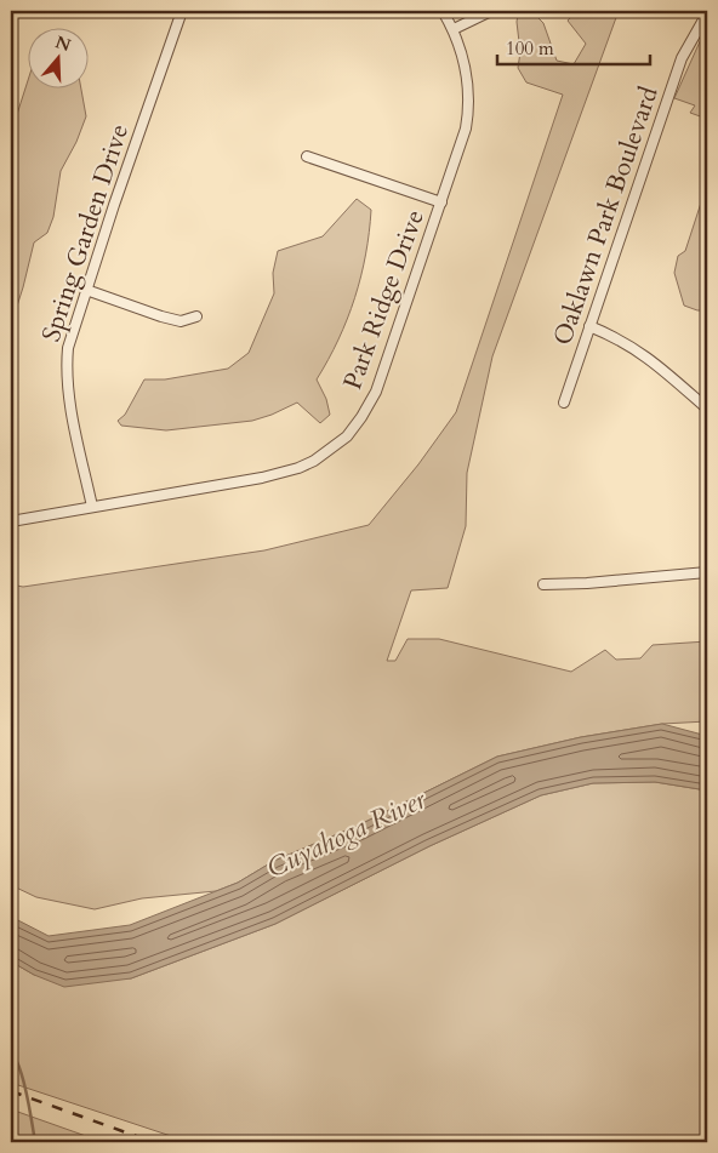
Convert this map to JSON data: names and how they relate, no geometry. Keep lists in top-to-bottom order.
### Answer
{
  "streets": {
    "street": ["Oaklawn Park Boulevard", "Spring Garden Drive", "Park Ridge Drive"]
  },
  "crossings": [
    ["Spring Garden Drive", "Park Ridge Drive"]
  ],
  "water": ["Cuyahoga River"],
  "scale_bar": "100 m",
  "north": "top"
}
